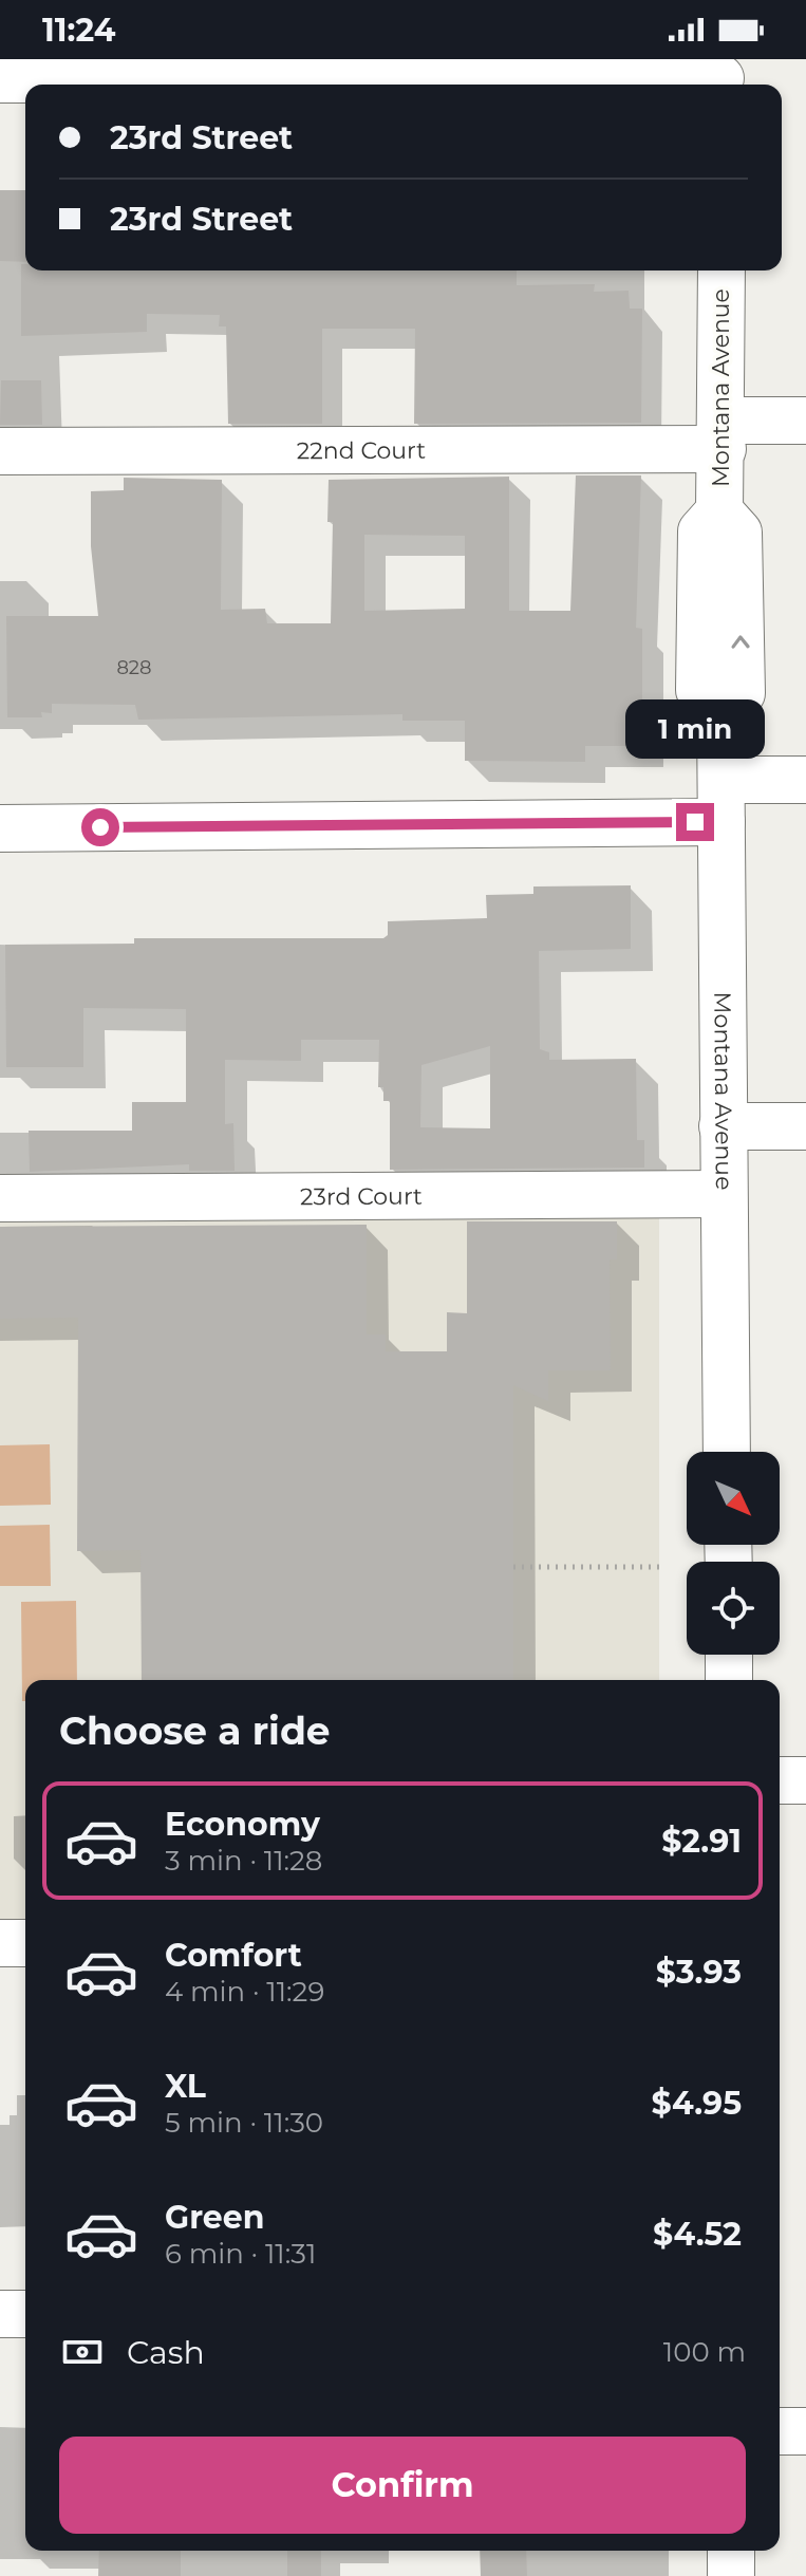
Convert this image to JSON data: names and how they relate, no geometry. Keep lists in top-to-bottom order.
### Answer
{
  "streets": {
    "street": ["Montana Avenue", "22nd Court", "23rd Court"]
  },
  "crossings": [
    ["Montana Avenue", "22nd Court"],
    ["Montana Avenue", "23rd Court"]
  ],
  "house_numbers": ["828"],
  "north": "bottom right",
  "page": {
    "status": "11:24",
    "banner": ["23rd Street", "23rd Street"],
    "bubble": "1 min",
    "heading": "Choose a ride",
    "list": [
      {
        "name": "Economy",
        "note": "3 min · 11:28",
        "value": "$2.91"
      },
      {
        "name": "Comfort",
        "note": "4 min · 11:29",
        "value": "$3.93"
      },
      {
        "name": "XL",
        "note": "5 min · 11:30",
        "value": "$4.95"
      },
      {
        "name": "Green",
        "note": "6 min · 11:31",
        "value": "$4.52"
      }
    ],
    "pay": ["Cash", "100 m"],
    "buttons": "Confirm"
  }
}
